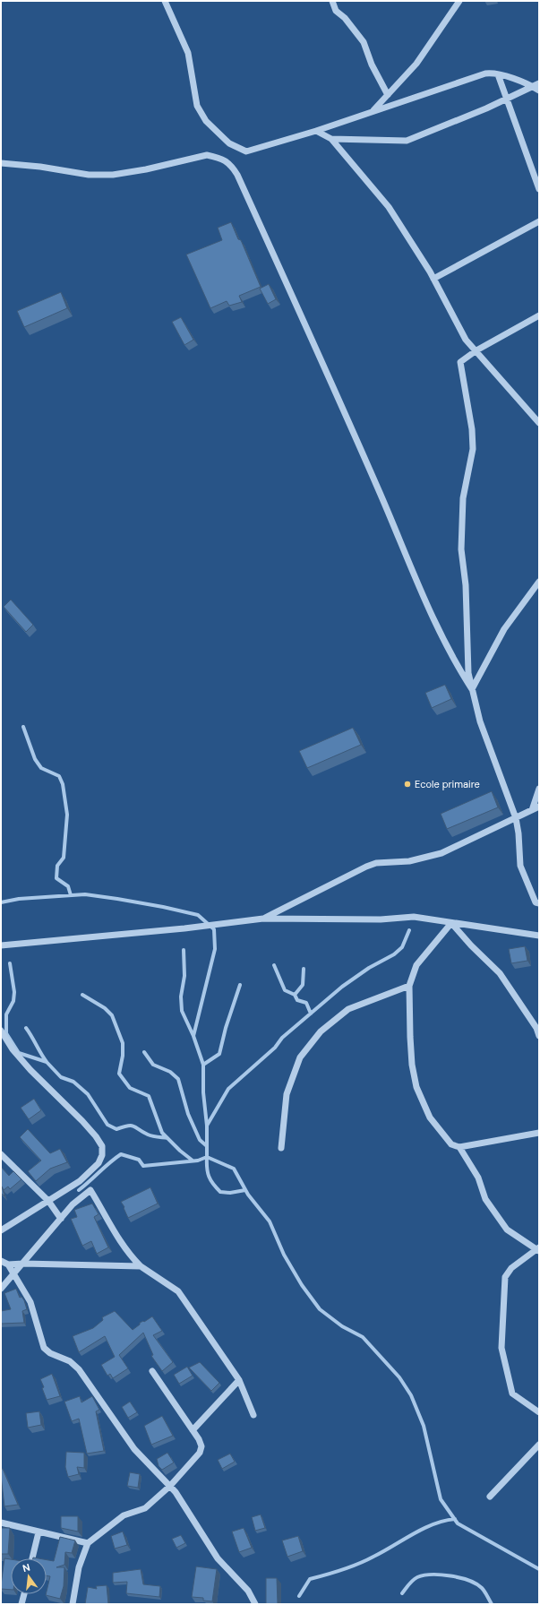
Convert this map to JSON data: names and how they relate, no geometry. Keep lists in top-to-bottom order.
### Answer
{
  "places": ["Ecole primaire"],
  "north": "top"
}
